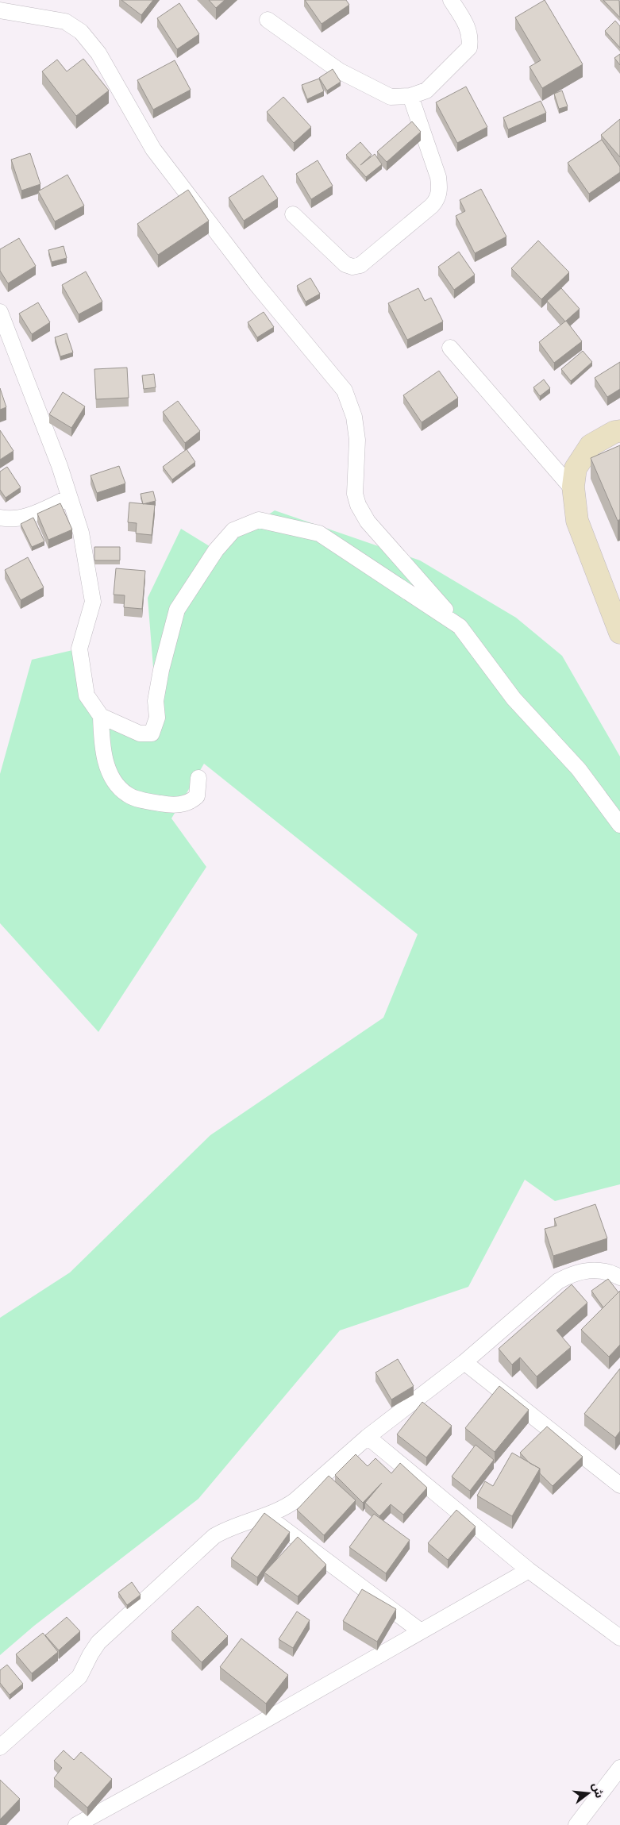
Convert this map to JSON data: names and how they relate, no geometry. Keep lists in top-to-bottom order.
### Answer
{
  "north": "right"
}
